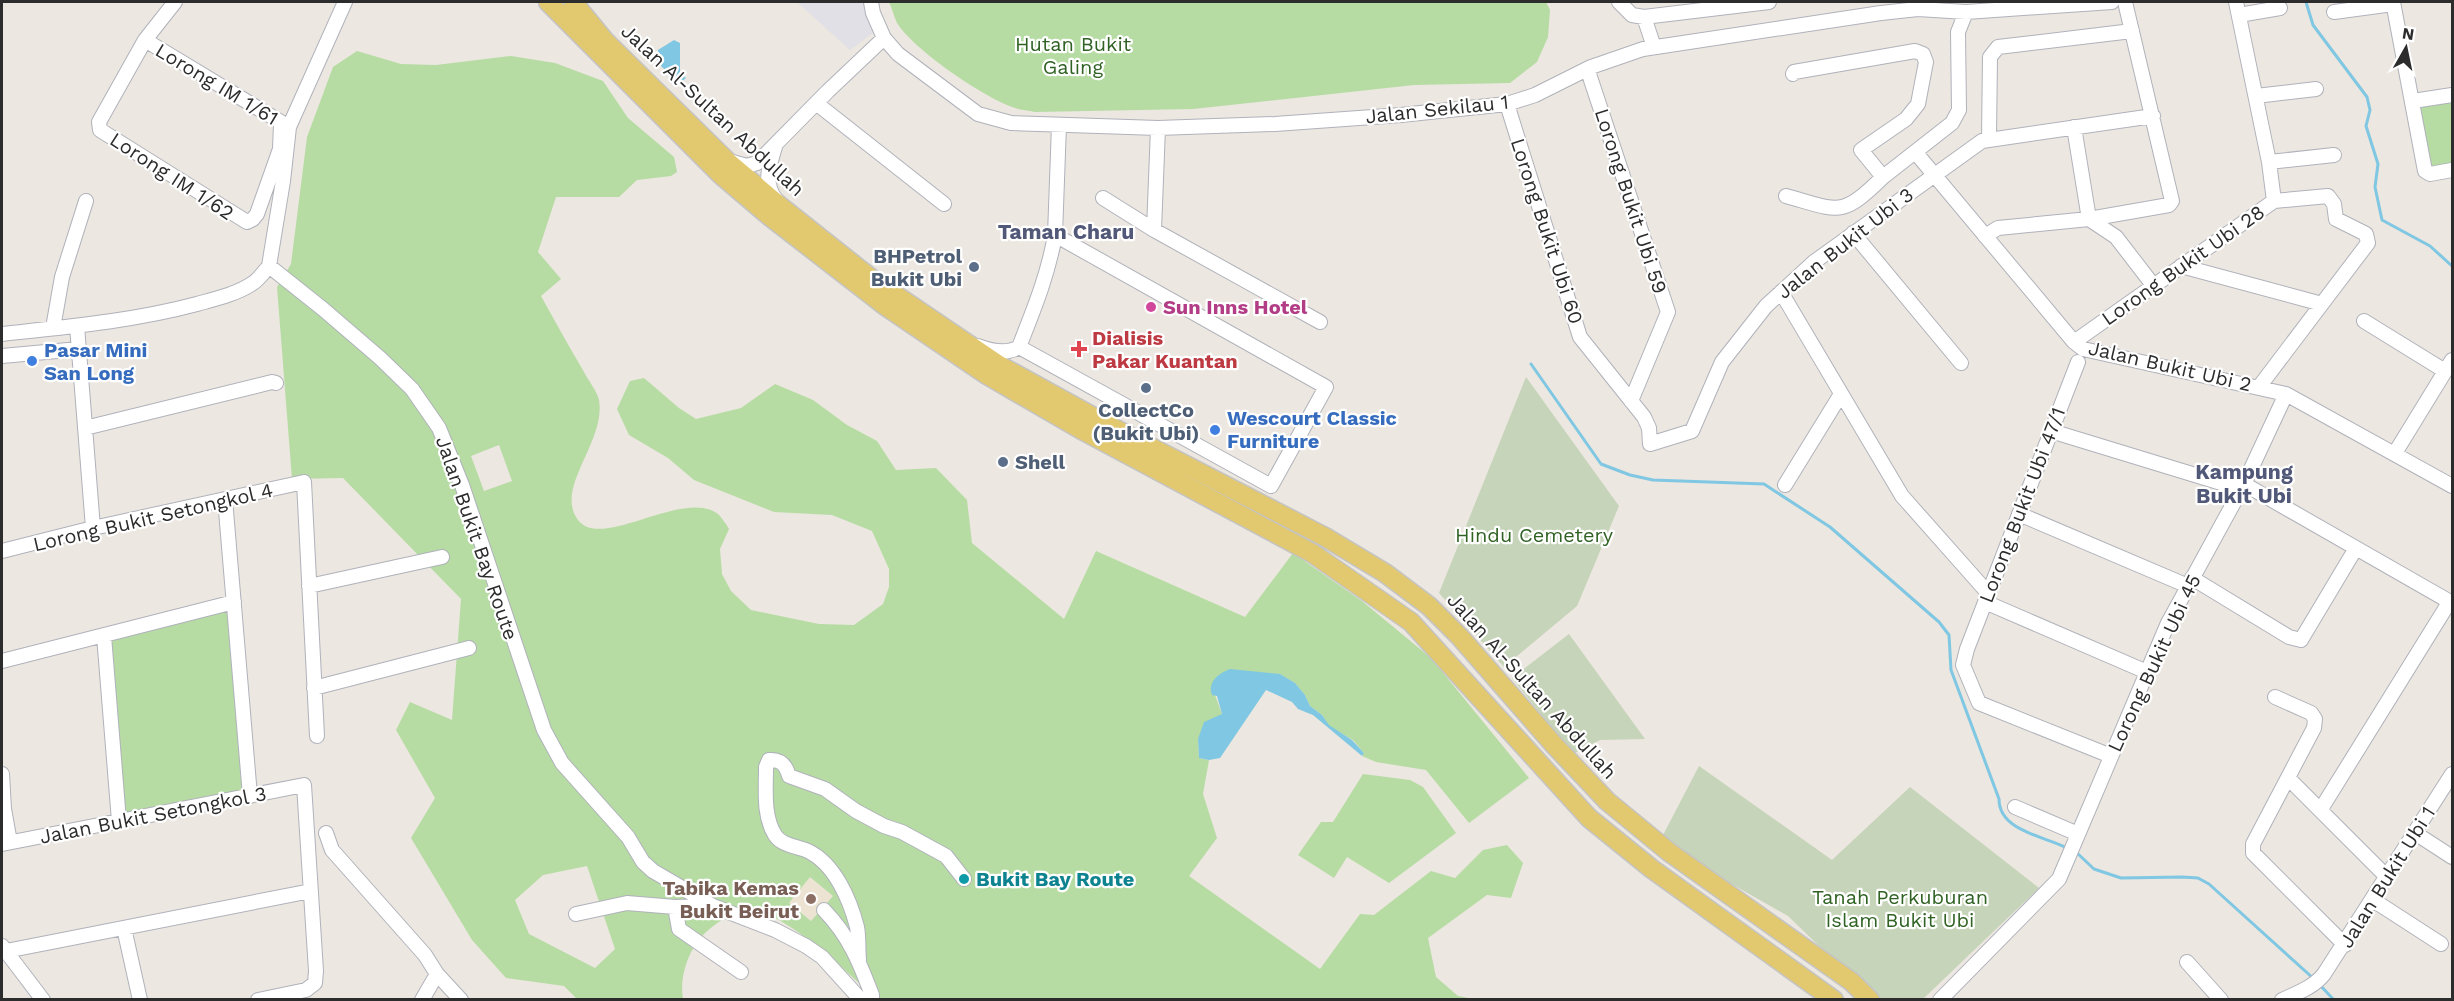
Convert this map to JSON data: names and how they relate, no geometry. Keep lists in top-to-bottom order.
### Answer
{
  "streets": {
    "main road": ["Jalan Al-Sultan Abdullah"],
    "street": [
      "Lorong IM 1/61",
      "Jalan Sekilau 1",
      "Lorong IM 1/62",
      "Lorong Bukit Ubi 59",
      "Lorong Bukit Ubi 60",
      "Jalan Bukit Ubi 3",
      "Lorong Bukit Ubi 28",
      "Jalan Bukit Ubi 2",
      "Lorong Bukit Ubi 47/1",
      "Lorong Bukit Setongkol 4",
      "Jalan Bukit Bay Route",
      "Lorong Bukit Ubi 45",
      "Jalan Bukit Setongkol 3",
      "Jalan Bukit Ubi 1"
    ]
  },
  "crossings": [
    ["Lorong IM 1/61", "Lorong IM 1/62"],
    ["Jalan Sekilau 1", "Lorong Bukit Ubi 59"],
    ["Jalan Sekilau 1", "Lorong Bukit Ubi 60"],
    ["Lorong Bukit Ubi 59", "Lorong Bukit Ubi 60"],
    ["Lorong Bukit Ubi 60", "Jalan Bukit Ubi 3"],
    ["Jalan Bukit Ubi 3", "Jalan Bukit Ubi 2"],
    ["Lorong Bukit Ubi 28", "Jalan Bukit Ubi 2"],
    ["Jalan Bukit Ubi 2", "Lorong Bukit Ubi 45"],
    ["Lorong Bukit Ubi 47/1", "Lorong Bukit Ubi 45"]
  ],
  "districts": ["Taman Charu", "Kampung Bukit Ubi"],
  "parks": ["Hutan Bukit Galing", "Hindu Cemetery", "Tanah Perkuburan Islam Bukit Ubi"],
  "places": {
    "other": [
      "BHPetrol Bukit Ubi",
      "Sun Inns Hotel",
      "Pasar Mini San Long",
      "CollectCo (Bukit Ubi)",
      "Wescourt Classic Furniture",
      "Shell",
      "Bukit Bay Route",
      "Tabika Kemas Bukit Beirut"
    ],
    "health": ["Dialisis Pakar Kuantan"]
  },
  "north": "top"
}
